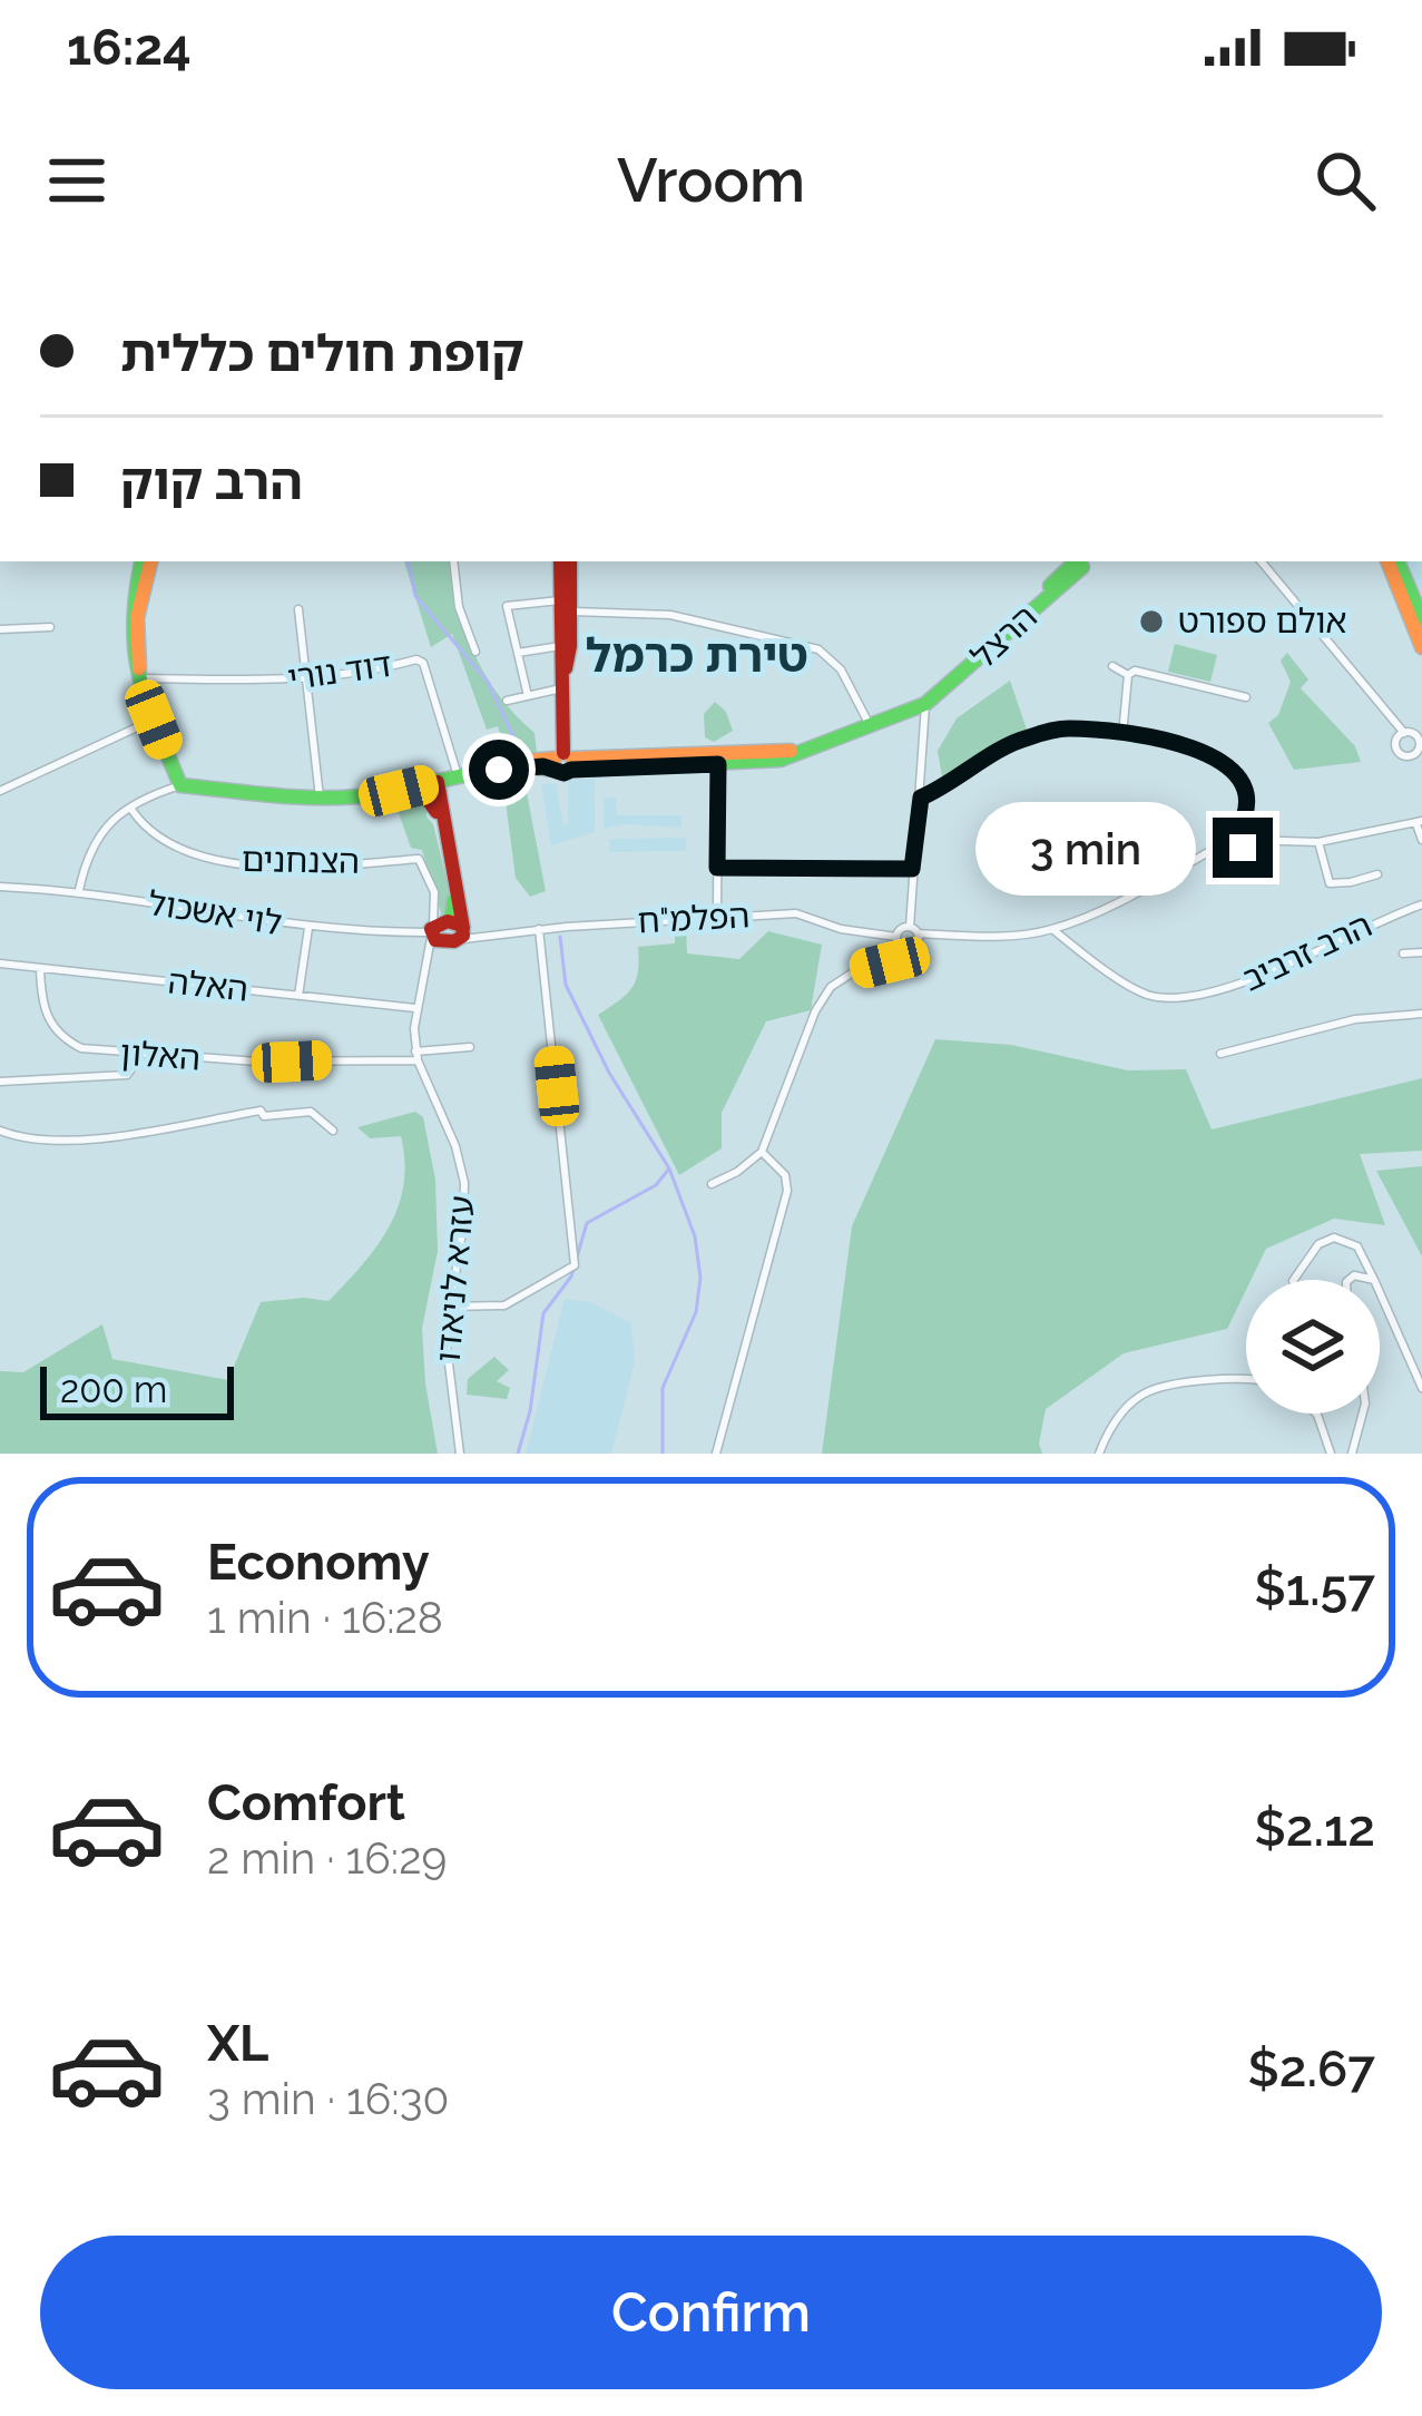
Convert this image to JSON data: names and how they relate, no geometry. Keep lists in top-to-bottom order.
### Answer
{
  "streets": {
    "street": [
      "הרצל",
      "דוד נורי",
      "הצנחנים",
      "לוי אשכול",
      "הפלמ\"ח",
      "הרב זרביב",
      "האלה",
      "האלון",
      "עזרא לניאדו"
    ]
  },
  "crossings": [
    ["הצנחנים", "לוי אשכול"],
    ["הצנחנים", "עזרא לניאדו"],
    ["לוי אשכול", "עזרא לניאדו"],
    ["האלה", "האלון"],
    ["האלה", "עזרא לניאדו"],
    ["האלון", "עזרא לניאדו"]
  ],
  "districts": ["טירת כרמל"],
  "places": ["אולם ספורט"],
  "scale_bar": "200 m",
  "page": {
    "status": "16:24",
    "header": "Vroom",
    "banner": ["קופת חולים כללית", "הרב קוק"],
    "bubble": "3 min",
    "scale": "200 m",
    "list": [
      {
        "name": "Economy",
        "note": "1 min · 16:28",
        "value": "$1.57"
      },
      {
        "name": "Comfort",
        "note": "2 min · 16:29",
        "value": "$2.12"
      },
      {
        "name": "XL",
        "note": "3 min · 16:30",
        "value": "$2.67"
      }
    ],
    "buttons": "Confirm"
  }
}
